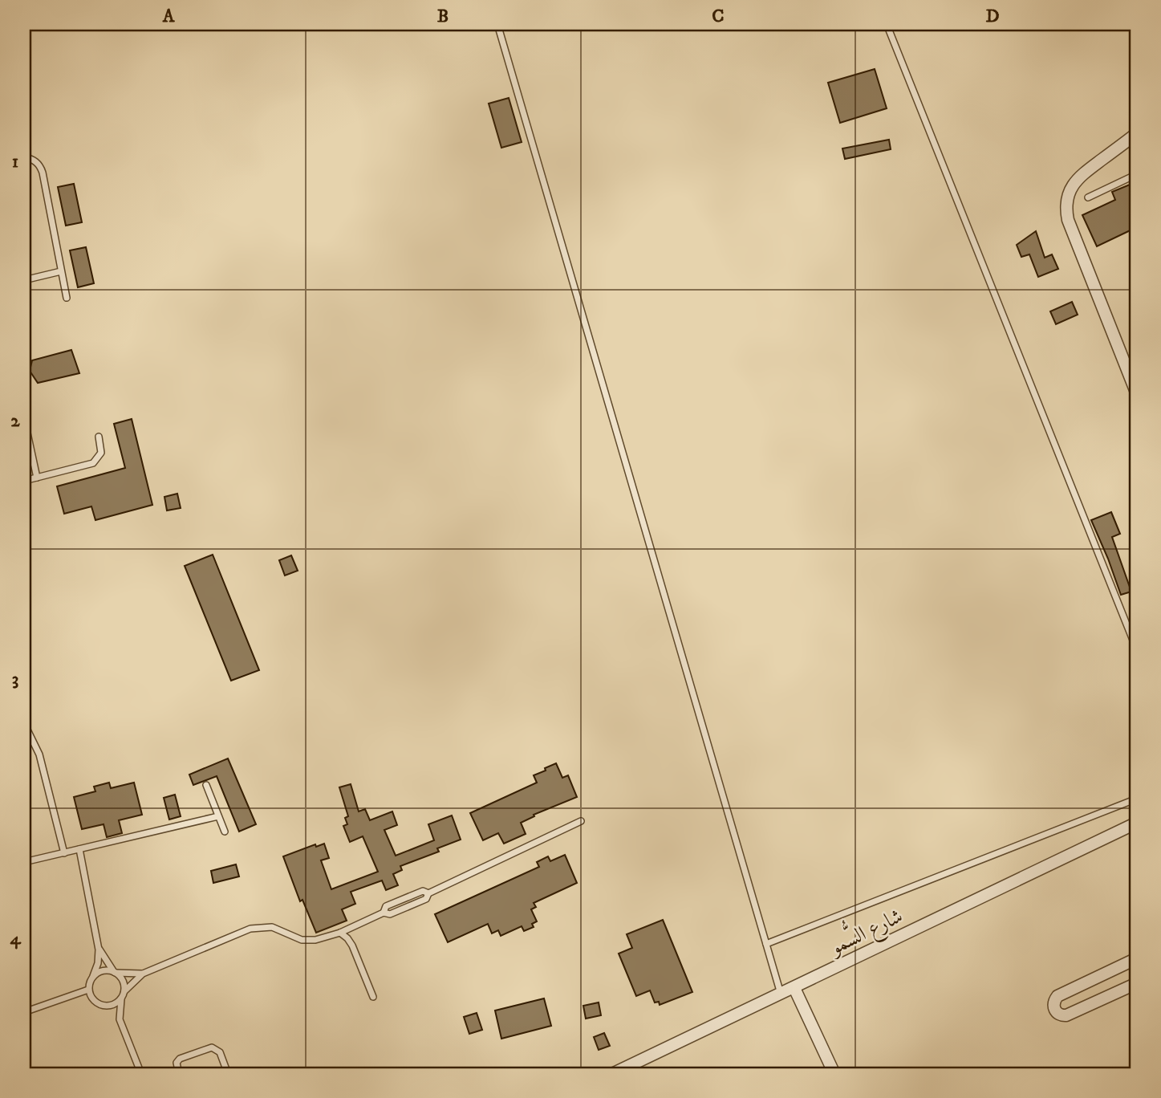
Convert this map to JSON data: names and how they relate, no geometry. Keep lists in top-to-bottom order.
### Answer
{
  "streets": {
    "street": ["شارع السُّمو"]
  },
  "grid": {
    "columns": [
      "A",
      "B",
      "C",
      "D"
    ],
    "rows": [
      "1",
      "2",
      "3",
      "4"
    ]
  }
}
